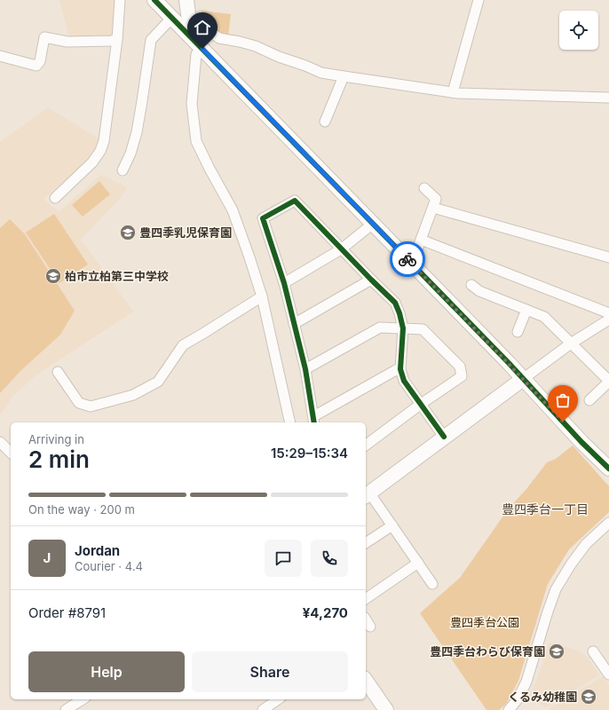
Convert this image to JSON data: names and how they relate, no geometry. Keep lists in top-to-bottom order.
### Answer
{
  "districts": ["豊四季台一丁目"],
  "parks": ["豊四季台公園"],
  "places": {
    "school or university": [
      "豊四季乳児保育園",
      "柏市立柏第三中学校",
      "豊四季台わらび保育園",
      "くるみ幼稚園"
    ]
  },
  "page": {
    "heading": ["2 min", "Arriving in", "15:29–15:34"],
    "panel": [
      "Jordan",
      "Courier · 4.4",
      "Order #8791",
      "¥4,270"
    ],
    "bar": "On the way · 200 m",
    "round": "J",
    "buttons": ["Help", "Share"]
  }
}
